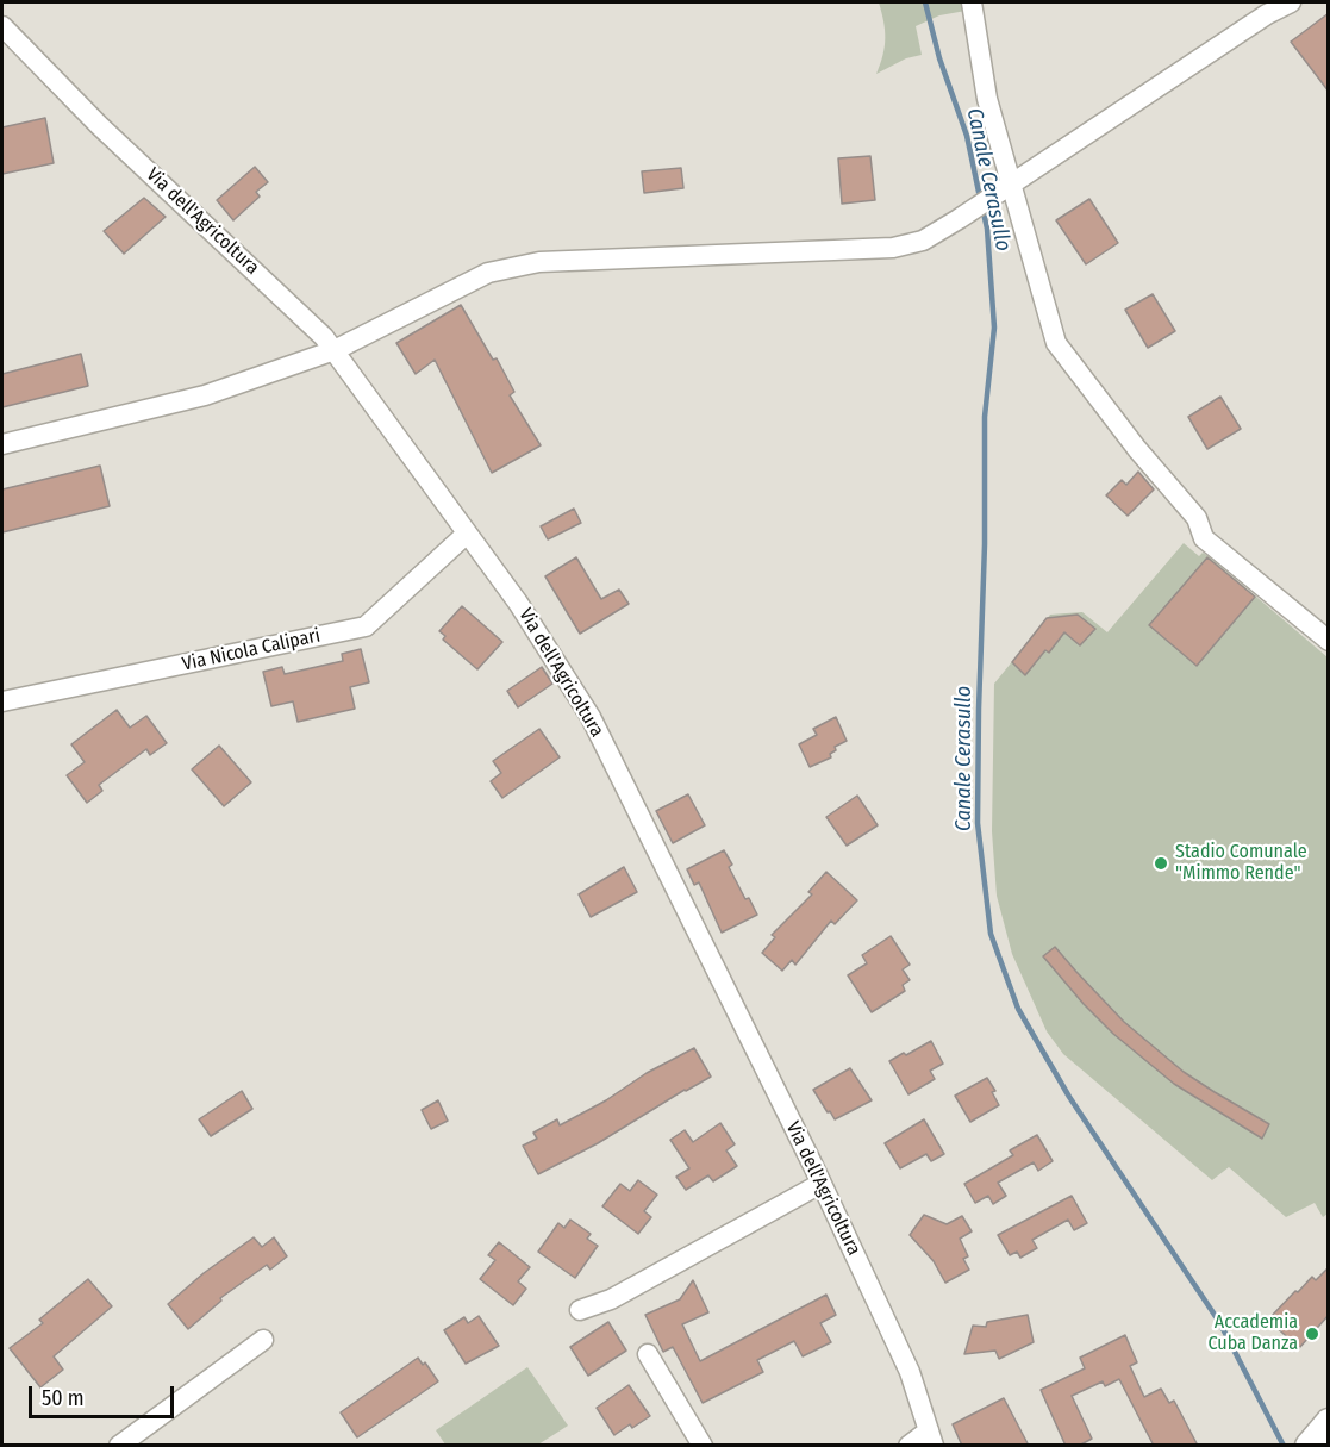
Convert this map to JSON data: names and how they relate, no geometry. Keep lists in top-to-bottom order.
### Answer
{
  "streets": {
    "street": ["Via dell'Agricoltura", "Via Nicola Calipari"]
  },
  "crossings": [
    ["Via dell'Agricoltura", "Via Nicola Calipari"]
  ],
  "water": ["Canale Cerasullo"],
  "places": ["Stadio Comunale \"Mimmo Rende\"", "Accademia Cuba Danza"],
  "scale_bar": "50 m"
}
